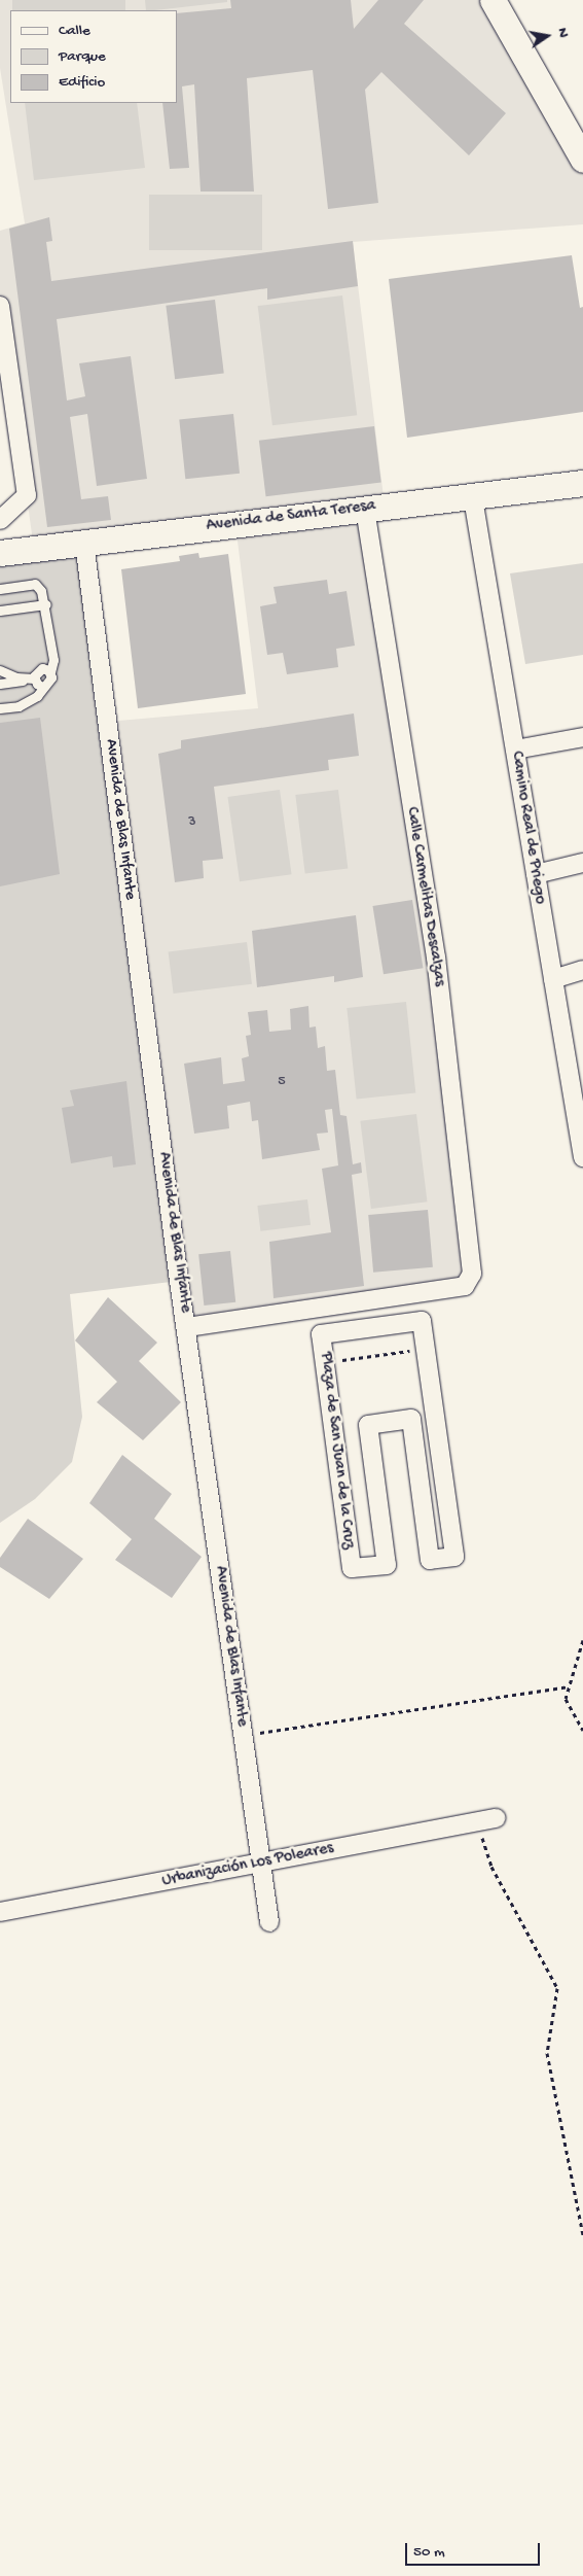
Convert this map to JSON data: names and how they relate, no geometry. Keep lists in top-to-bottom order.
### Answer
{
  "streets": {
    "street": [
      "Avenida de Santa Teresa",
      "Avenida de Blas Infante",
      "Camino Real de Priego",
      "Calle Carmelitas Descalzas",
      "Plaza de San Juan de la Cruz",
      "Urbanización Los Poleares"
    ]
  },
  "crossings": [
    ["Avenida de Santa Teresa", "Avenida de Blas Infante"],
    ["Avenida de Santa Teresa", "Camino Real de Priego"],
    ["Avenida de Santa Teresa", "Calle Carmelitas Descalzas"],
    ["Avenida de Blas Infante", "Calle Carmelitas Descalzas"],
    ["Avenida de Blas Infante", "Urbanización Los Poleares"]
  ],
  "house_numbers": ["3", "5"],
  "legend": ["Calle", "Parque", "Edificio"],
  "scale_bar": "50 m",
  "north": "right"
}
